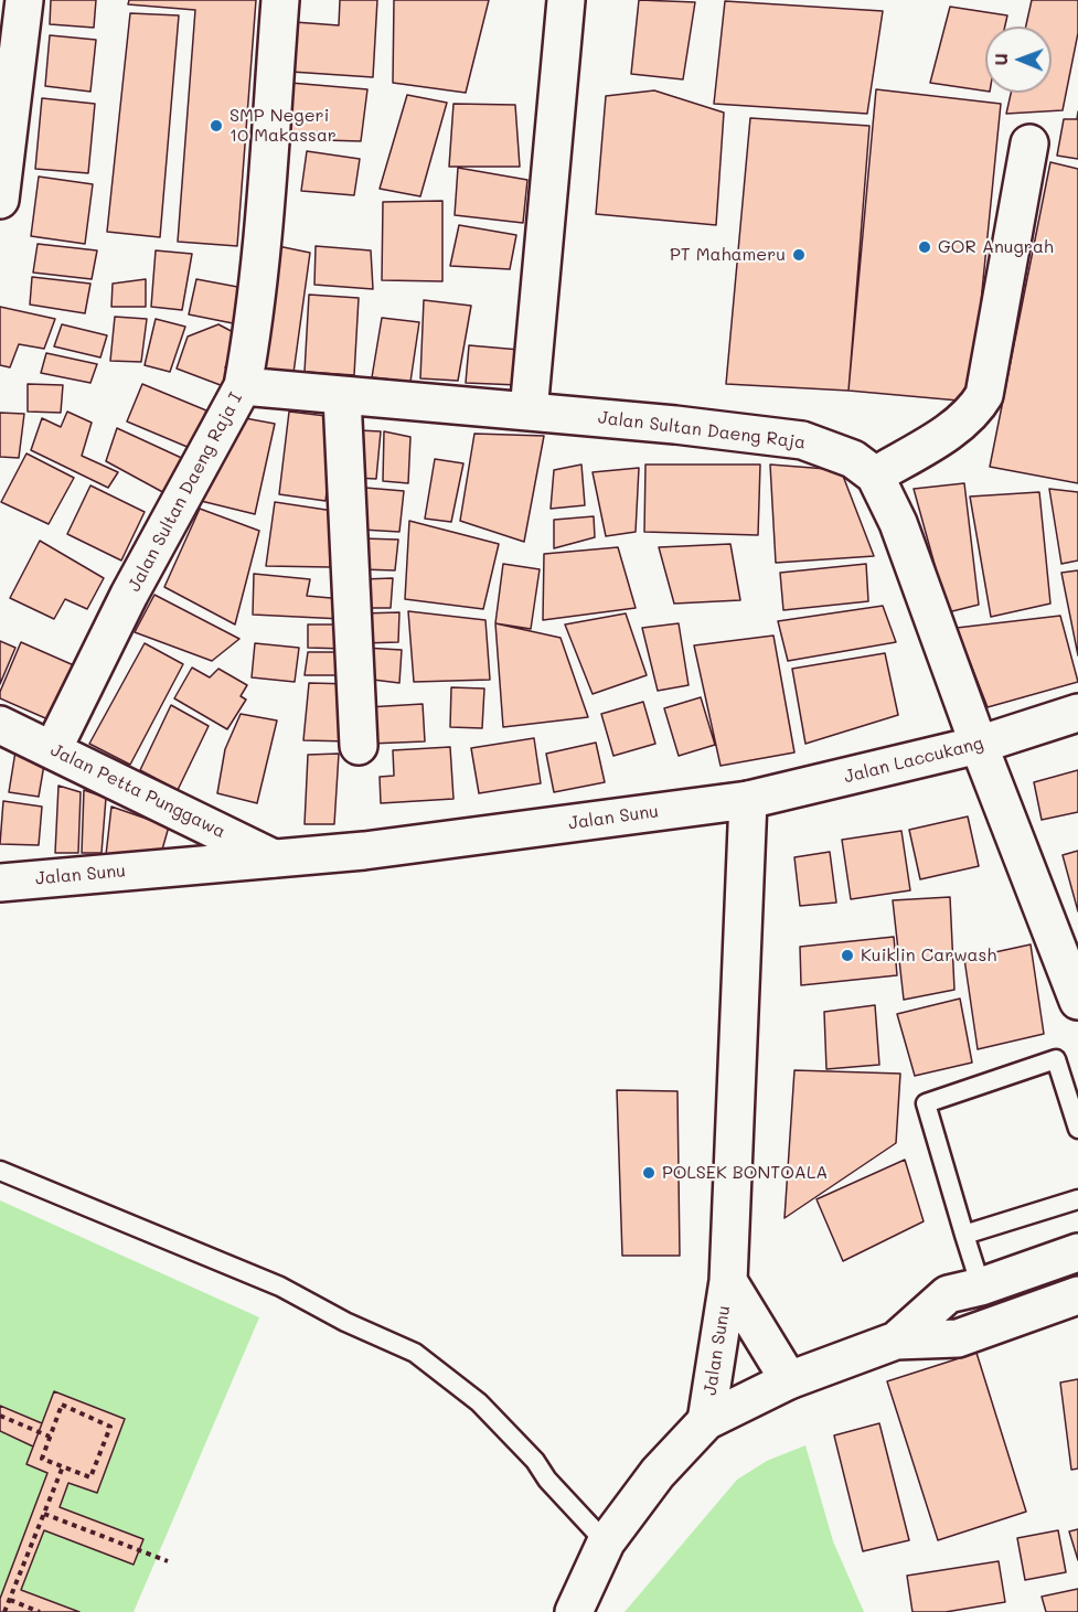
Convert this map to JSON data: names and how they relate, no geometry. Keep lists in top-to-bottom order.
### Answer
{
  "streets": {
    "main road": [
      "Jalan Sultan Daeng Raja",
      "Jalan Sultan Daeng Raja I",
      "Jalan Laccukang",
      "Jalan Petta Punggawa",
      "Jalan Sunu"
    ]
  },
  "crossings": [
    ["Jalan Sultan Daeng Raja", "Jalan Sultan Daeng Raja I"],
    ["Jalan Sultan Daeng Raja", "Jalan Laccukang"],
    ["Jalan Sultan Daeng Raja I", "Jalan Petta Punggawa"],
    ["Jalan Laccukang", "Jalan Sunu"],
    ["Jalan Petta Punggawa", "Jalan Sunu"]
  ],
  "places": [
    "SMP Negeri 10 Makassar",
    "GOR Anugrah",
    "PT Mahameru",
    "Kuiklin Carwash",
    "POLSEK BONTOALA"
  ],
  "north": "left"
}
